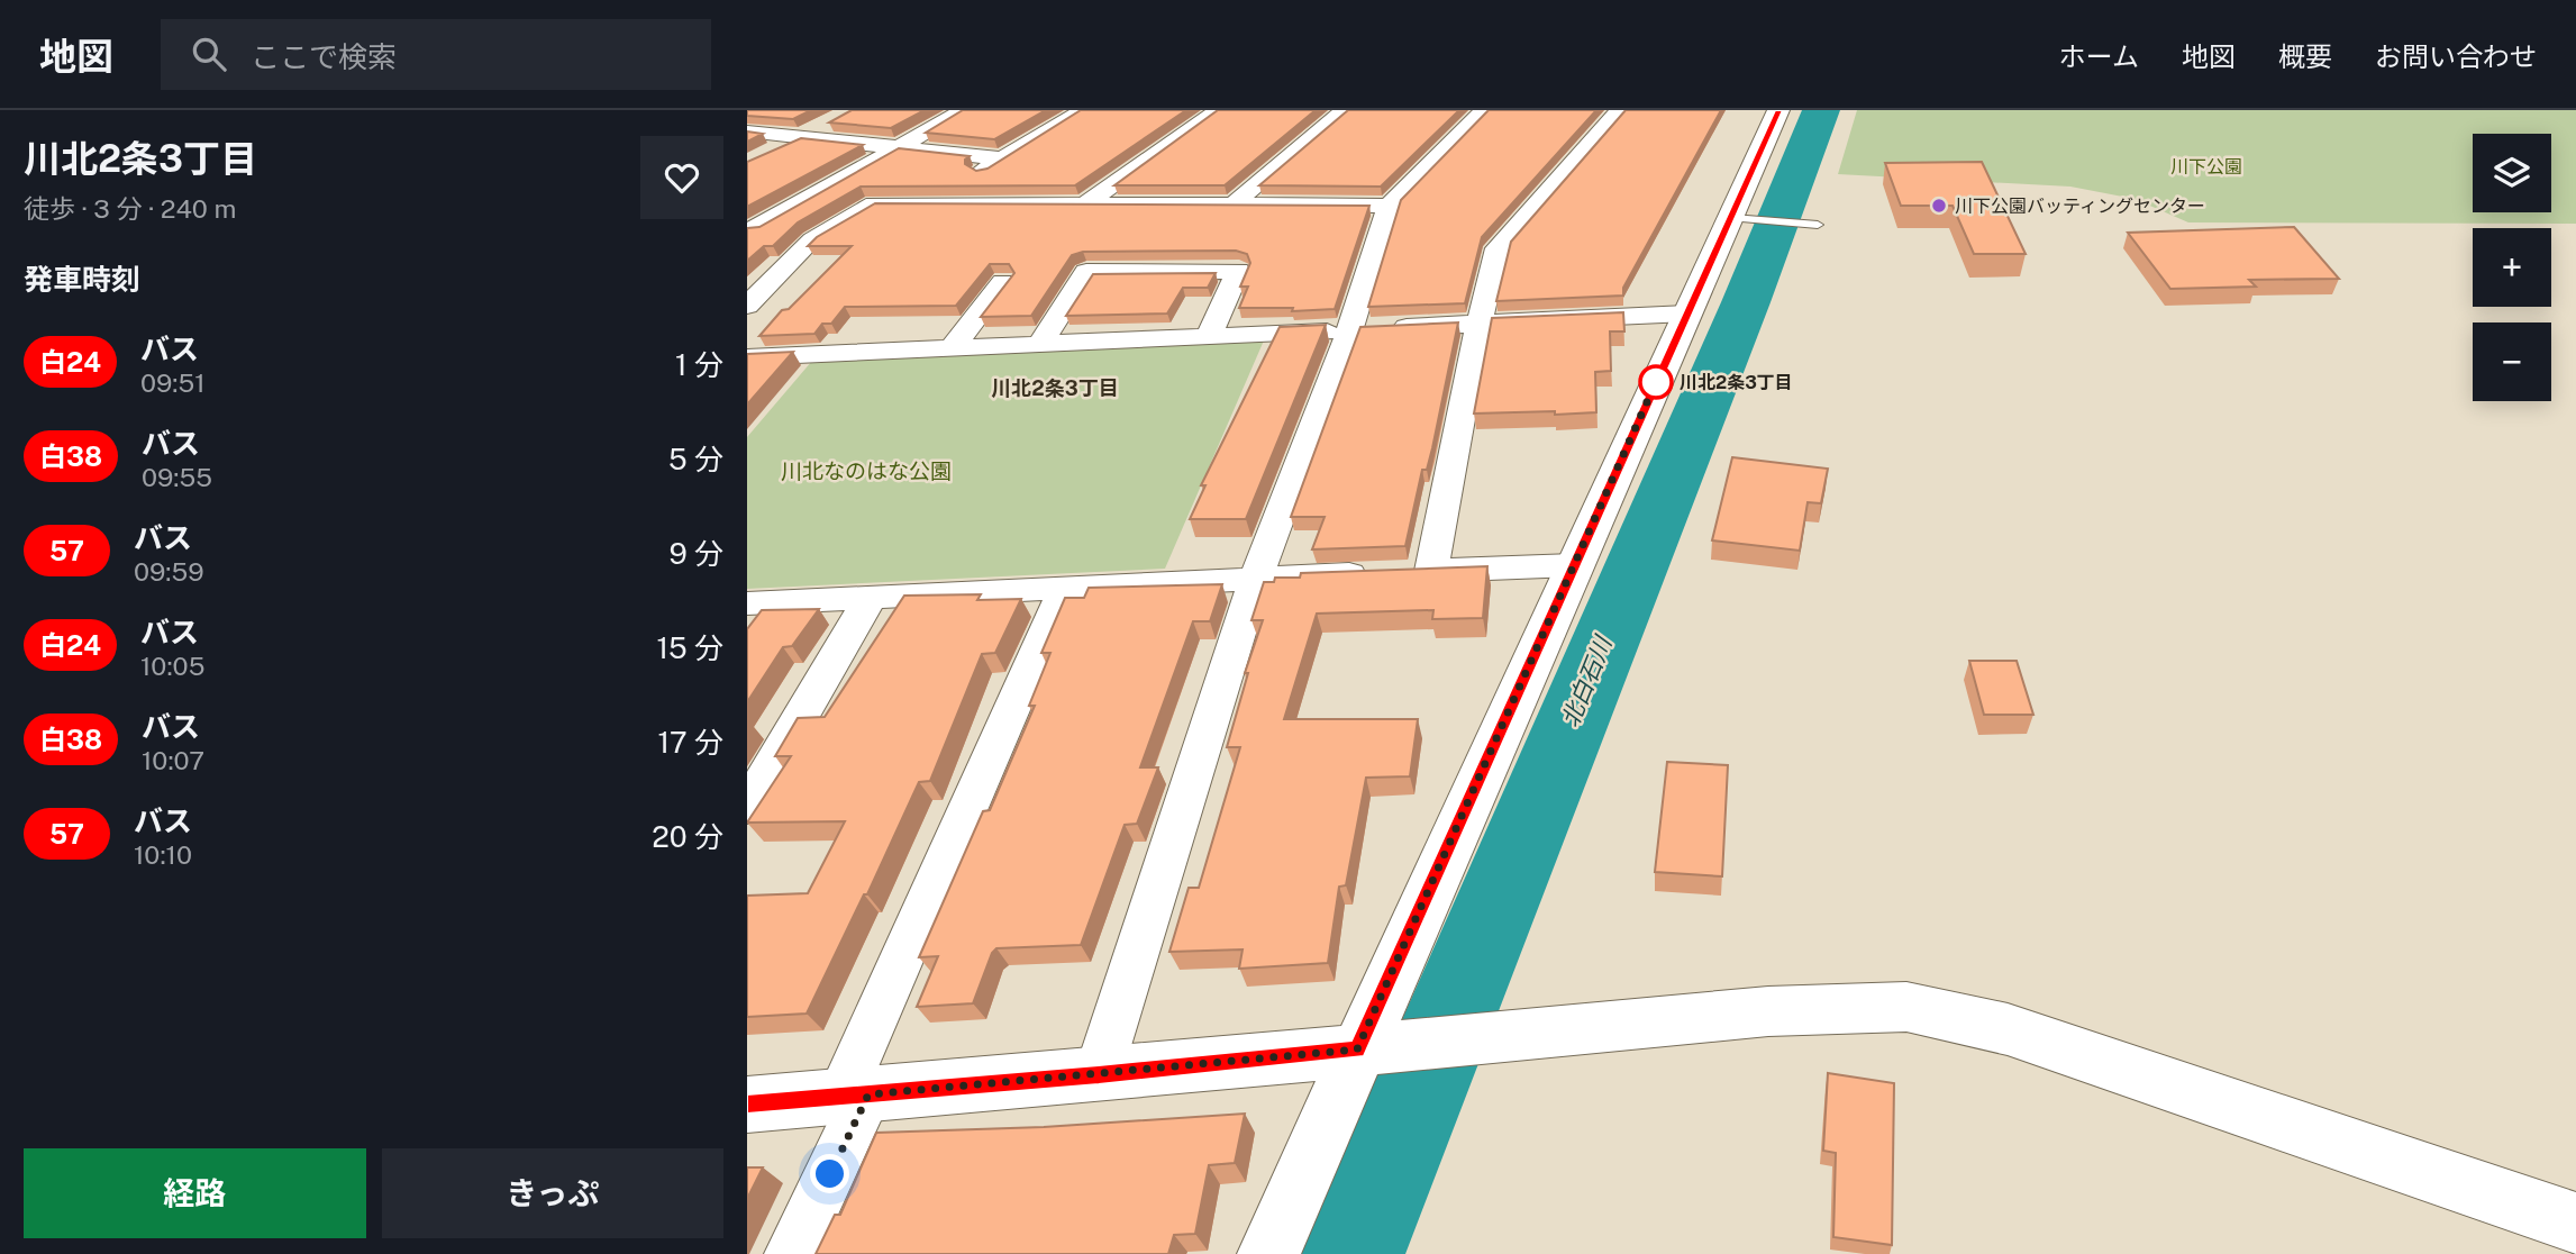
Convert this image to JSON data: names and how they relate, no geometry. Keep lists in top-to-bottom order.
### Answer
{
  "districts": ["川北2条3丁目"],
  "water": ["北白石川"],
  "parks": ["川下公園", "川北なのはな公園"],
  "places": ["川下公園バッティングセンター", "川北2条3丁目"],
  "lines": ["bus line 白24"],
  "page": {
    "header": "地図",
    "search": "ここで検索",
    "nav": [
      "ホーム",
      "地図",
      "概要",
      "お問い合わせ"
    ],
    "heading": [
      ["川北2条3丁目", "徒歩 · 3 分 · 240 m"],
      "発車時刻"
    ],
    "map_buttons": ["+", "−"],
    "list": [
      {
        "mark": "白24",
        "name": "バス",
        "note": "09:51",
        "value": "1 分"
      },
      {
        "mark": "白38",
        "name": "バス",
        "note": "09:55",
        "value": "5 分"
      },
      {
        "mark": "57",
        "name": "バス",
        "note": "09:59",
        "value": "9 分"
      },
      {
        "mark": "白24",
        "name": "バス",
        "note": "10:05",
        "value": "15 分"
      },
      {
        "mark": "白38",
        "name": "バス",
        "note": "10:07",
        "value": "17 分"
      },
      {
        "mark": "57",
        "name": "バス",
        "note": "10:10",
        "value": "20 分"
      }
    ],
    "buttons": ["経路", "きっぷ"]
  }
}
